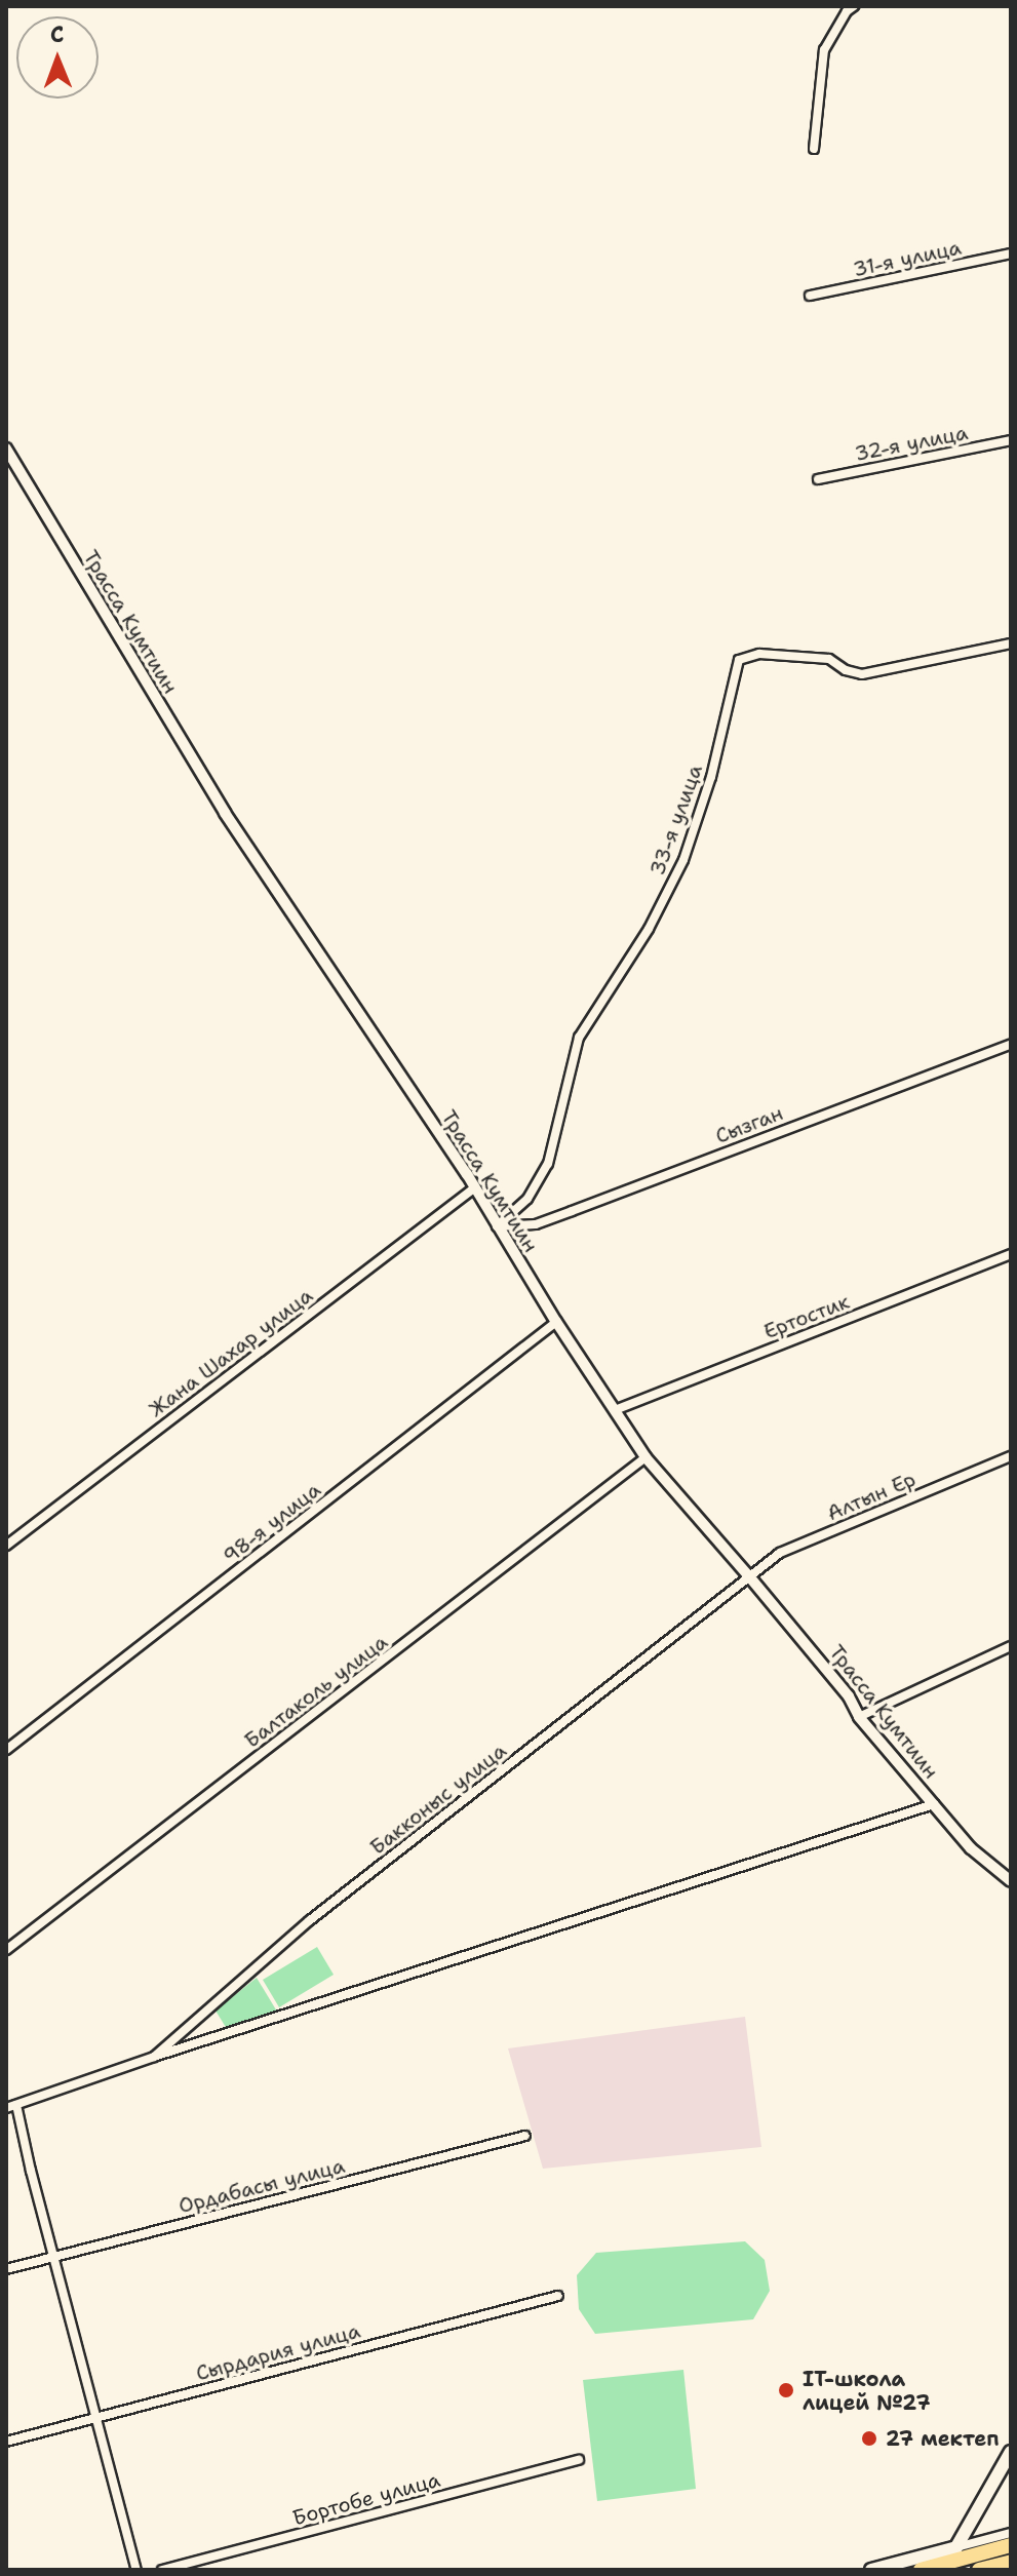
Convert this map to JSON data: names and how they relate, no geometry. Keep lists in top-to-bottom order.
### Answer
{
  "streets": {
    "street": [
      "31-я улица",
      "32-я улица",
      "Трасса Кумтиин",
      "33-я улица",
      "Сызган",
      "Ертостик",
      "Жана Шахар улица",
      "Алтын Ер",
      "98-я улица",
      "Балтаколь улица",
      "Бакконыс улица",
      "Ордабасы улица",
      "Сырдария улица",
      "Бортобе улица"
    ]
  },
  "crossings": [
    ["Трасса Кумтиин", "33-я улица"],
    ["Трасса Кумтиин", "Сызган"],
    ["Трасса Кумтиин", "Ертостик"],
    ["Трасса Кумтиин", "Жана Шахар улица"],
    ["Трасса Кумтиин", "Алтын Ер"],
    ["Трасса Кумтиин", "98-я улица"],
    ["Трасса Кумтиин", "Балтаколь улица"],
    ["Трасса Кумтиин", "Бакконыс улица"],
    ["33-я улица", "Сызган"],
    ["Алтын Ер", "Бакконыс улица"]
  ],
  "places": ["IT-школа лицей №27", "27 мектеп"],
  "north": "top"
}
